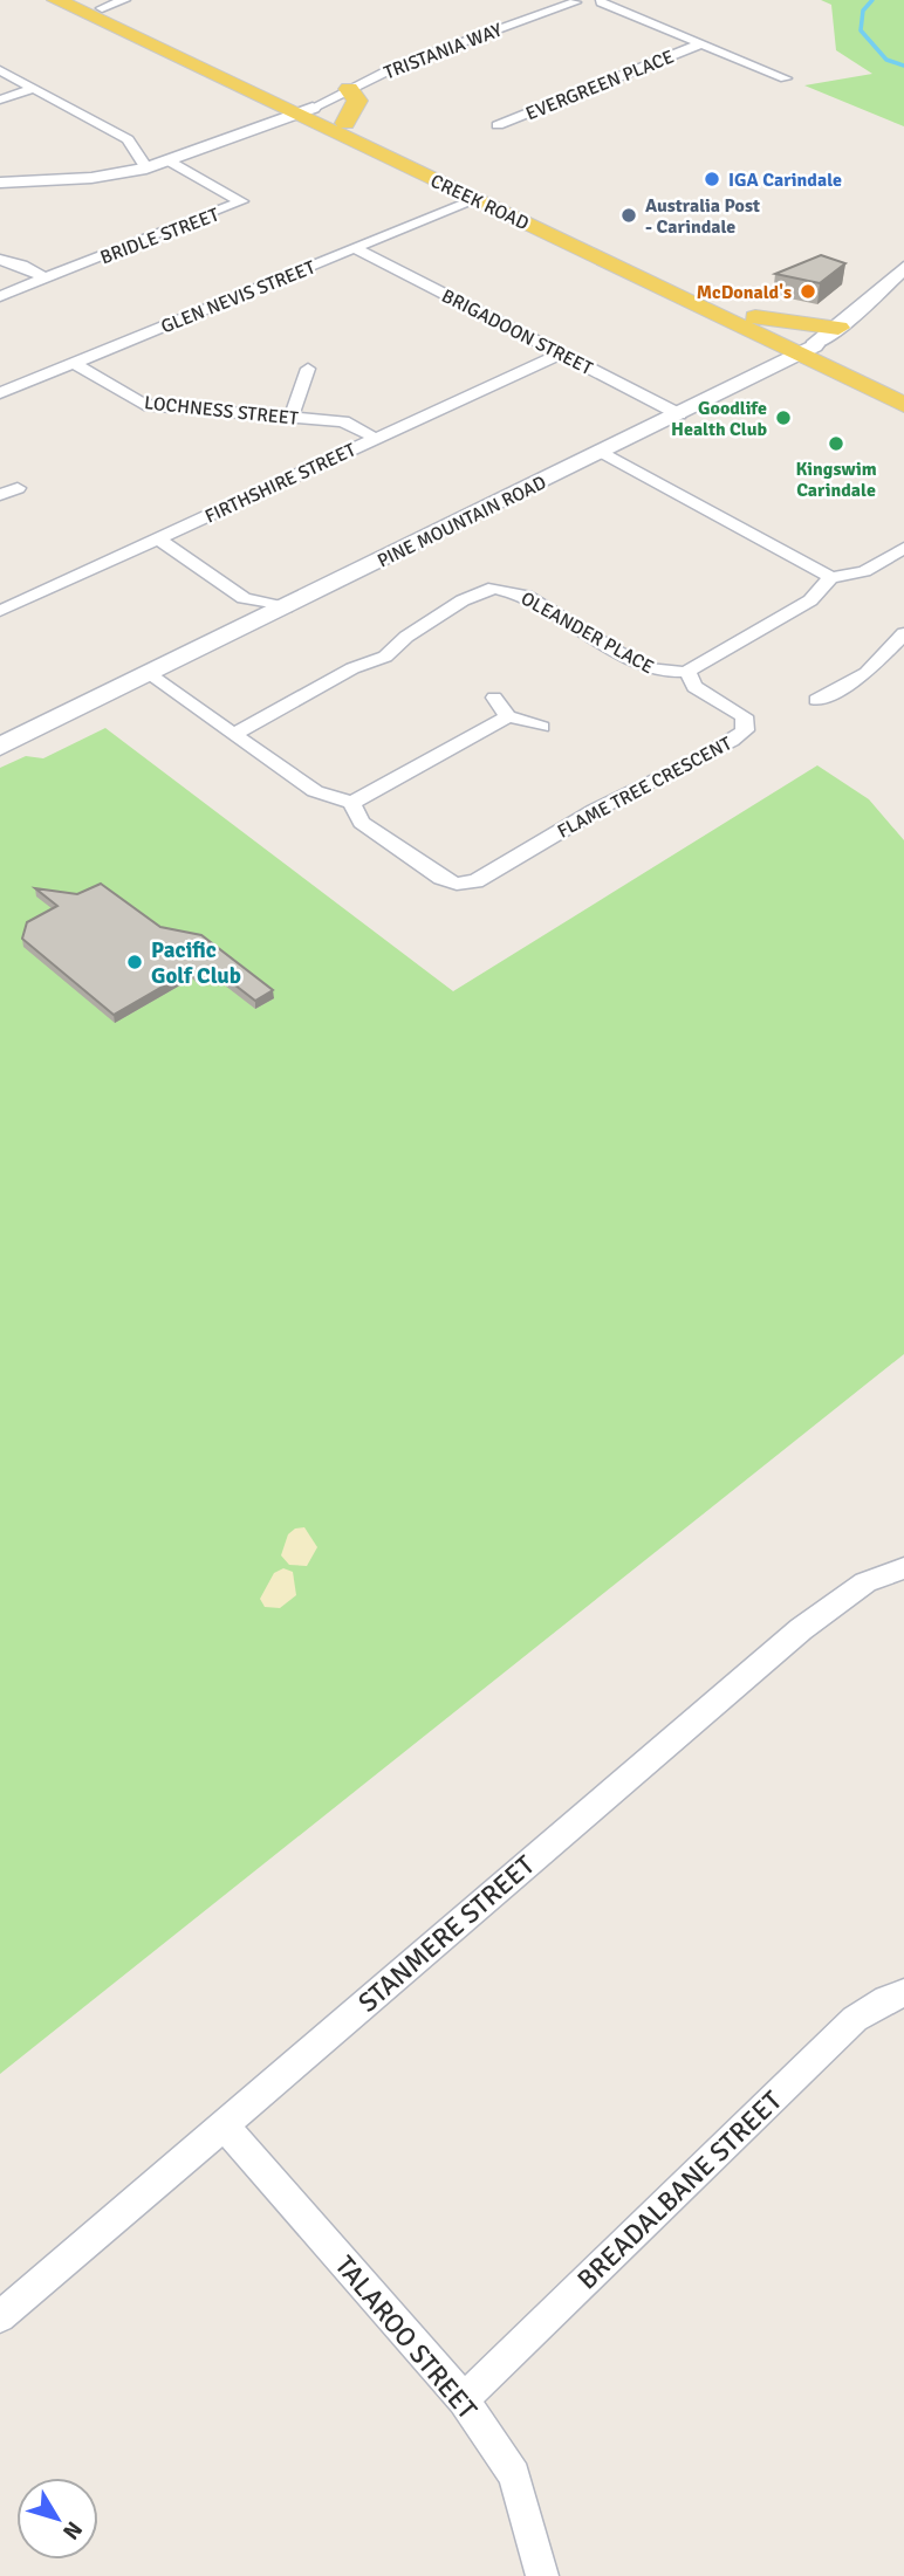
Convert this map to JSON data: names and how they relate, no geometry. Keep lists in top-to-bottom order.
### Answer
{
  "streets": {
    "main road": ["CREEK ROAD", "PINE MOUNTAIN ROAD"],
    "street": [
      "TRISTANIA WAY",
      "EVERGREEN PLACE",
      "BRIDLE STREET",
      "GLEN NEVIS STREET",
      "BRIGADOON STREET",
      "LOCHNESS STREET",
      "FIRTHSHIRE STREET",
      "OLEANDER PLACE",
      "FLAME TREE CRESCENT",
      "STANMERE STREET",
      "BREADALBANE STREET",
      "TALAROO STREET"
    ]
  },
  "crossings": [
    ["TRISTANIA WAY", "CREEK ROAD"],
    ["CREEK ROAD", "GLEN NEVIS STREET"],
    ["CREEK ROAD", "PINE MOUNTAIN ROAD"],
    ["GLEN NEVIS STREET", "BRIGADOON STREET"],
    ["GLEN NEVIS STREET", "LOCHNESS STREET"],
    ["BRIGADOON STREET", "FIRTHSHIRE STREET"],
    ["BRIGADOON STREET", "PINE MOUNTAIN ROAD"],
    ["LOCHNESS STREET", "FIRTHSHIRE STREET"],
    ["OLEANDER PLACE", "FLAME TREE CRESCENT"],
    ["STANMERE STREET", "TALAROO STREET"],
    ["BREADALBANE STREET", "TALAROO STREET"]
  ],
  "places": [
    "IGA Carindale",
    "Australia Post - Carindale",
    "McDonald's",
    "Goodlife Health Club",
    "Kingswim Carindale",
    "Pacific Golf Club"
  ],
  "north": "bottom right"
}
